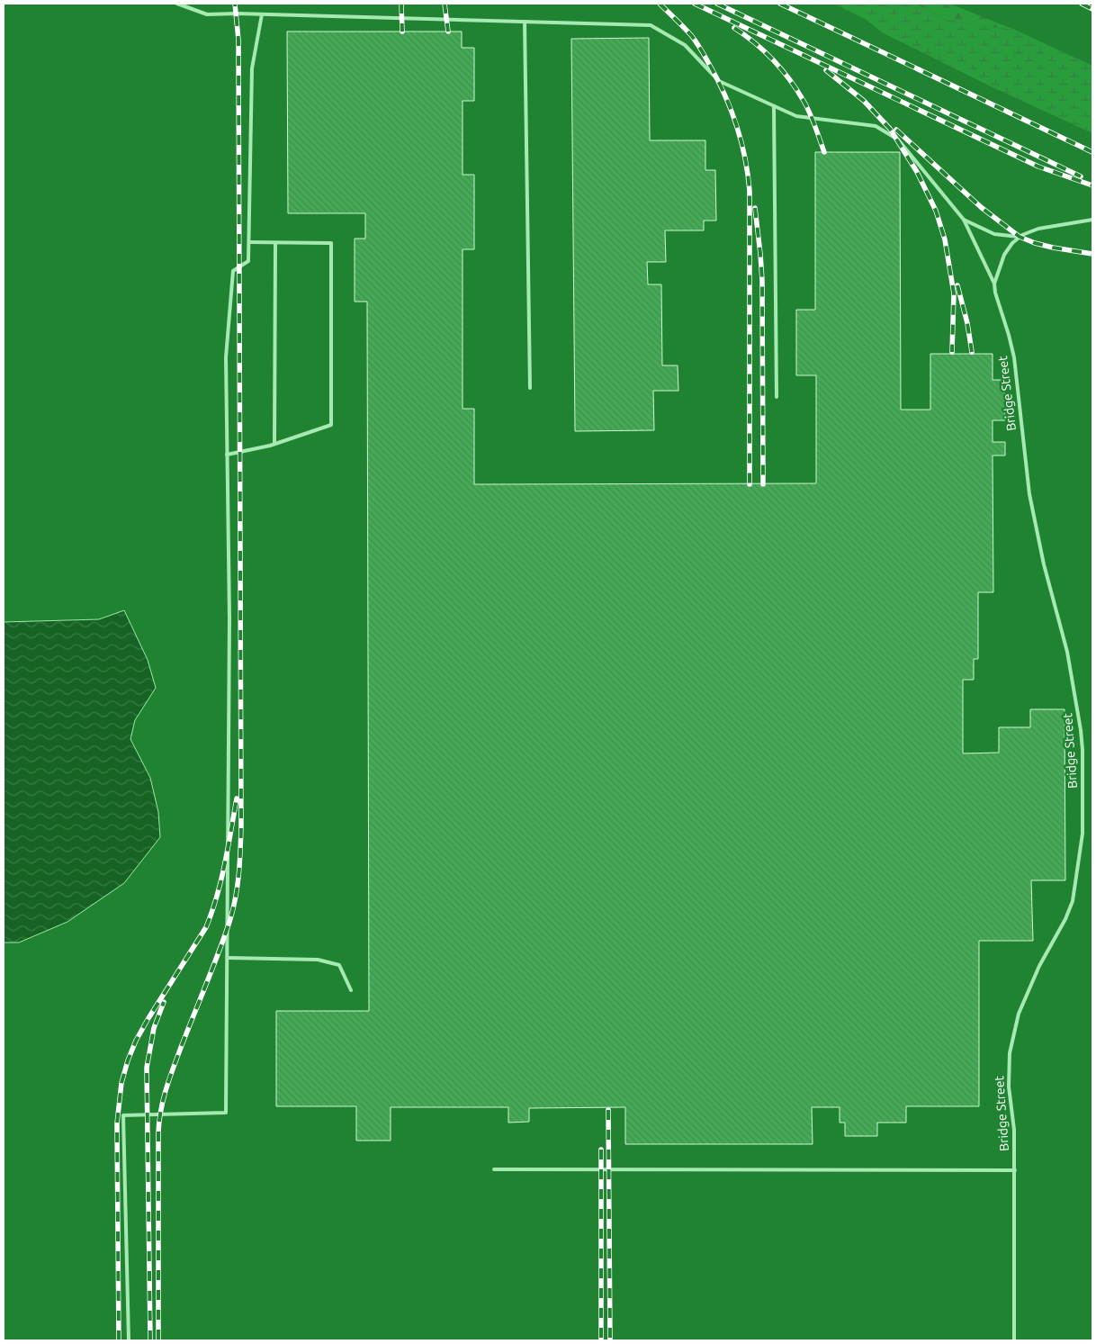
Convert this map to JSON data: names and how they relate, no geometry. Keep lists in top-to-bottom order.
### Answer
{
  "streets": {
    "lane": ["Bridge Street"]
  }
}
